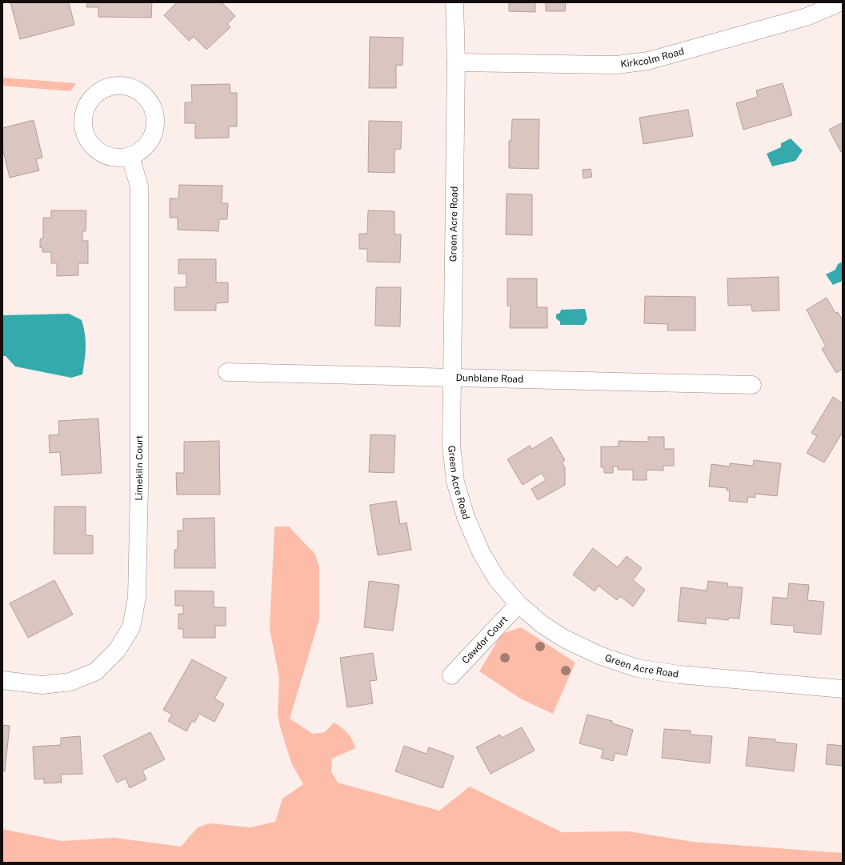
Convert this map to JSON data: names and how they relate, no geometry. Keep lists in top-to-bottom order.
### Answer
{
  "streets": {
    "street": [
      "Kirkcolm Road",
      "Green Acre Road",
      "Dunblane Road",
      "Limekiln Court",
      "Cawdor Court"
    ]
  },
  "crossings": [
    ["Kirkcolm Road", "Green Acre Road"],
    ["Green Acre Road", "Dunblane Road"],
    ["Green Acre Road", "Cawdor Court"]
  ]
}
